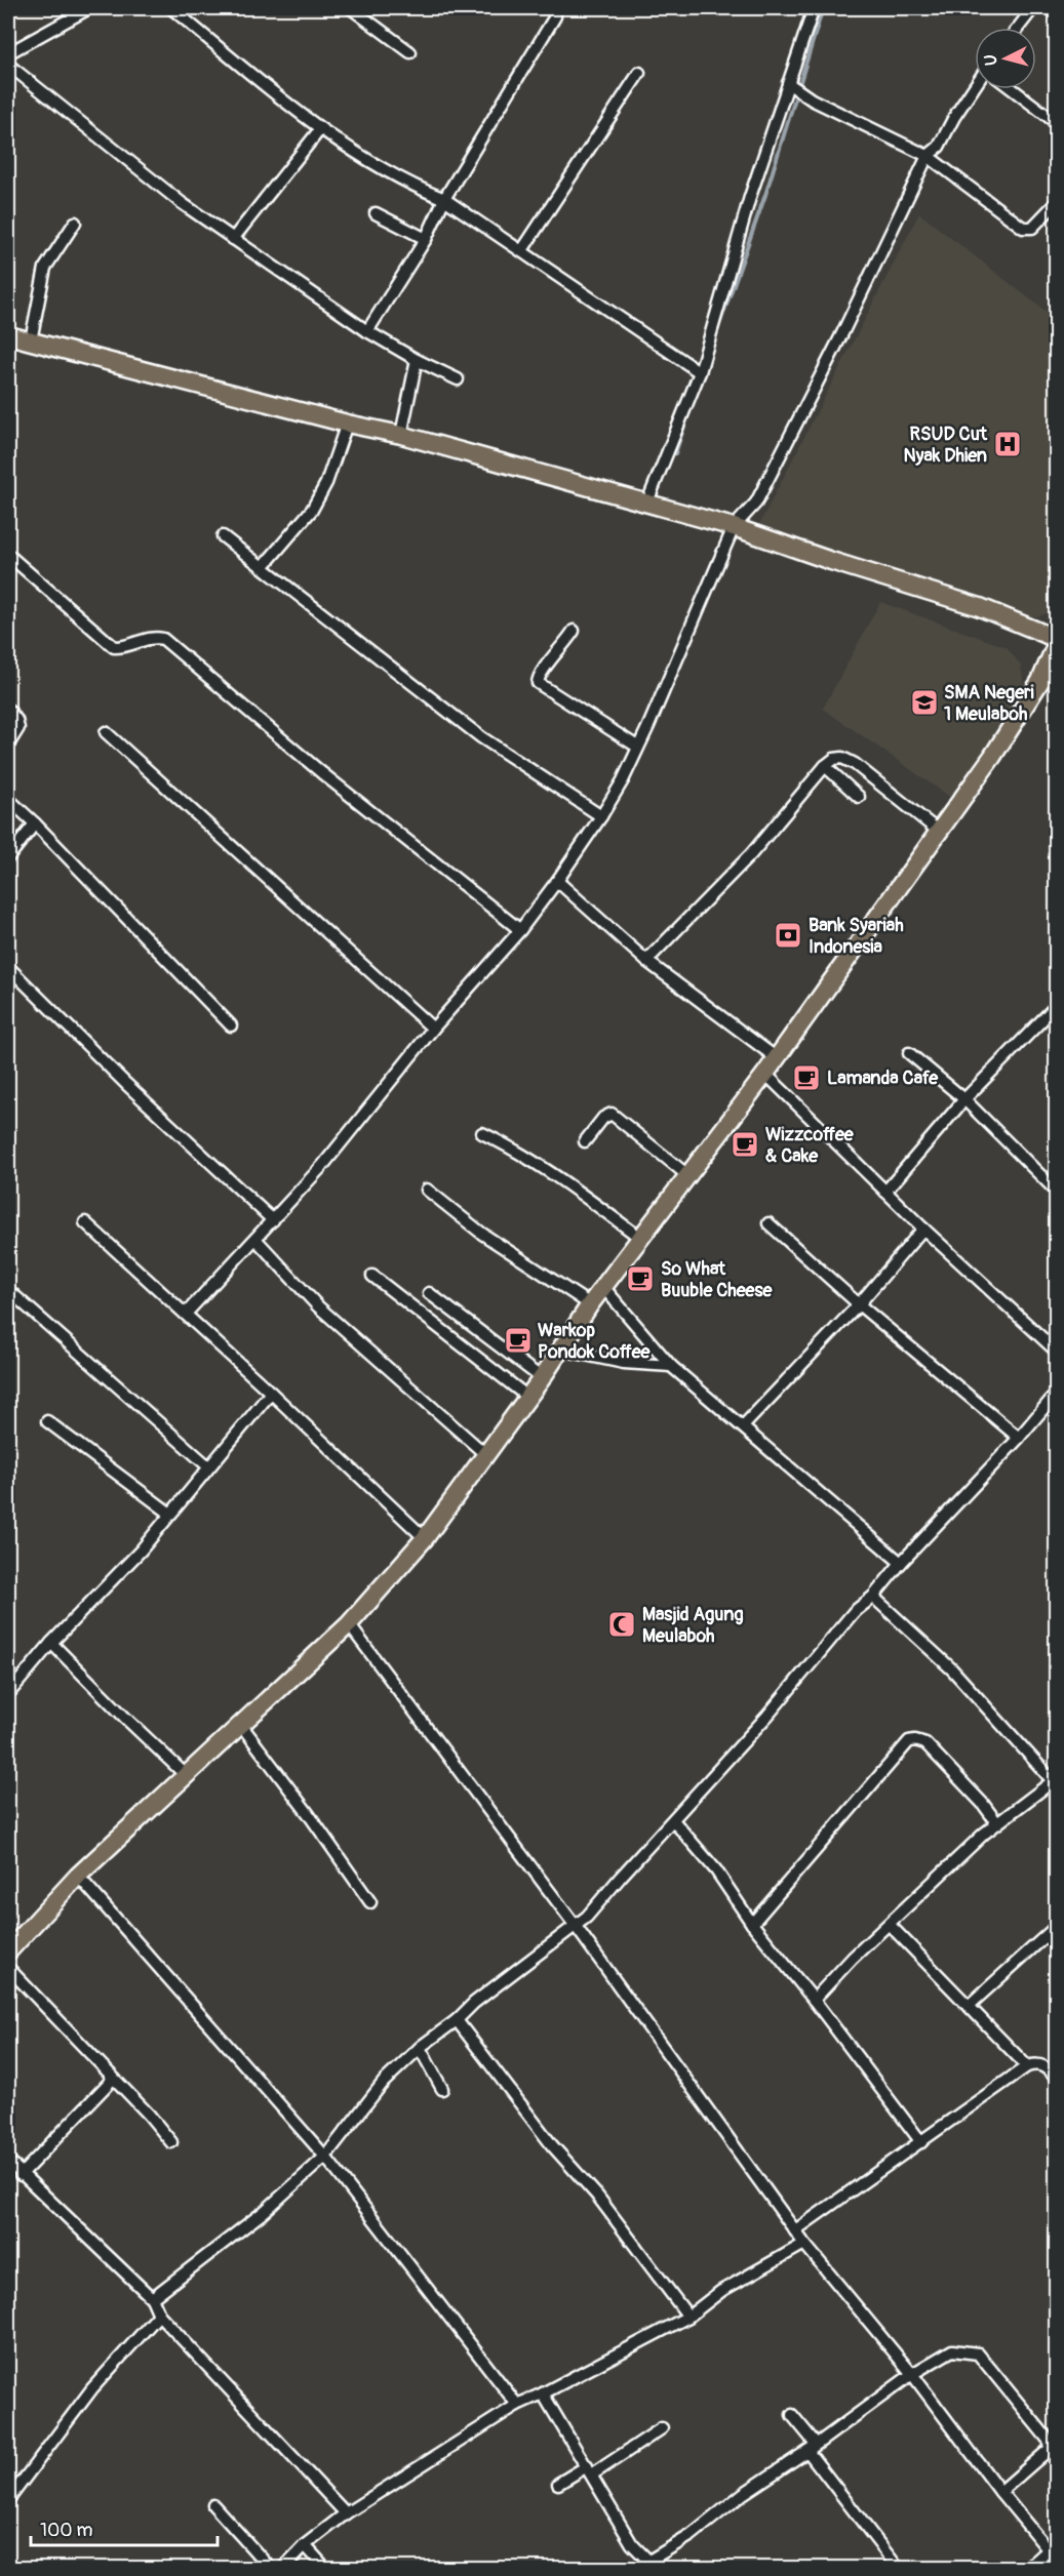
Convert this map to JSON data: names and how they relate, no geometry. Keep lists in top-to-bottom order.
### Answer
{
  "places": {
    "hospital": ["RSUD Cut Nyak Dhien"],
    "school or university": ["SMA Negeri 1 Meulaboh"],
    "bank": ["Bank Syariah Indonesia"],
    "cafe": [
      "Lamanda Cafe",
      "Wizzcoffee & Cake",
      "So What Buuble Cheese",
      "Warkop Pondok Coffee"
    ],
    "mosque": ["Masjid Agung Meulaboh"]
  },
  "scale_bar": "100 m",
  "north": "left"
}
